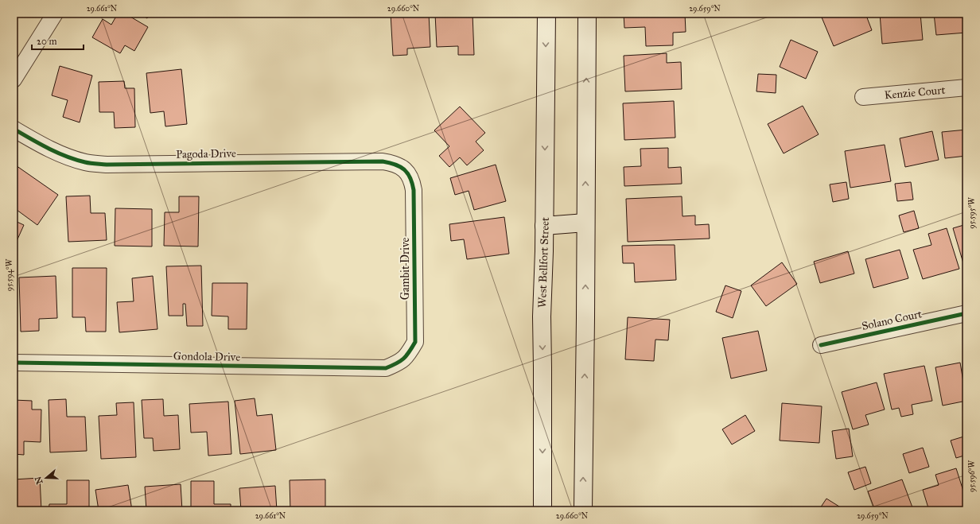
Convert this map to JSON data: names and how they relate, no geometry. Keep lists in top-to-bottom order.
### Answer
{
  "streets": {
    "main road": ["West Bellfort Street"],
    "street": [
      "Kenzie Court",
      "Pagoda Drive",
      "Gambit Drive",
      "Solano Court",
      "Gondola Drive"
    ]
  },
  "crossings": [
    ["Pagoda Drive", "Gambit Drive"],
    ["Gambit Drive", "Gondola Drive"]
  ],
  "scale_bar": "20 m",
  "north": "left",
  "coordinates": [
    "29.661°N",
    "29.660°N",
    "29.659°N",
    "95.595°W",
    "95.594°W",
    "95.596°W"
  ]
}
